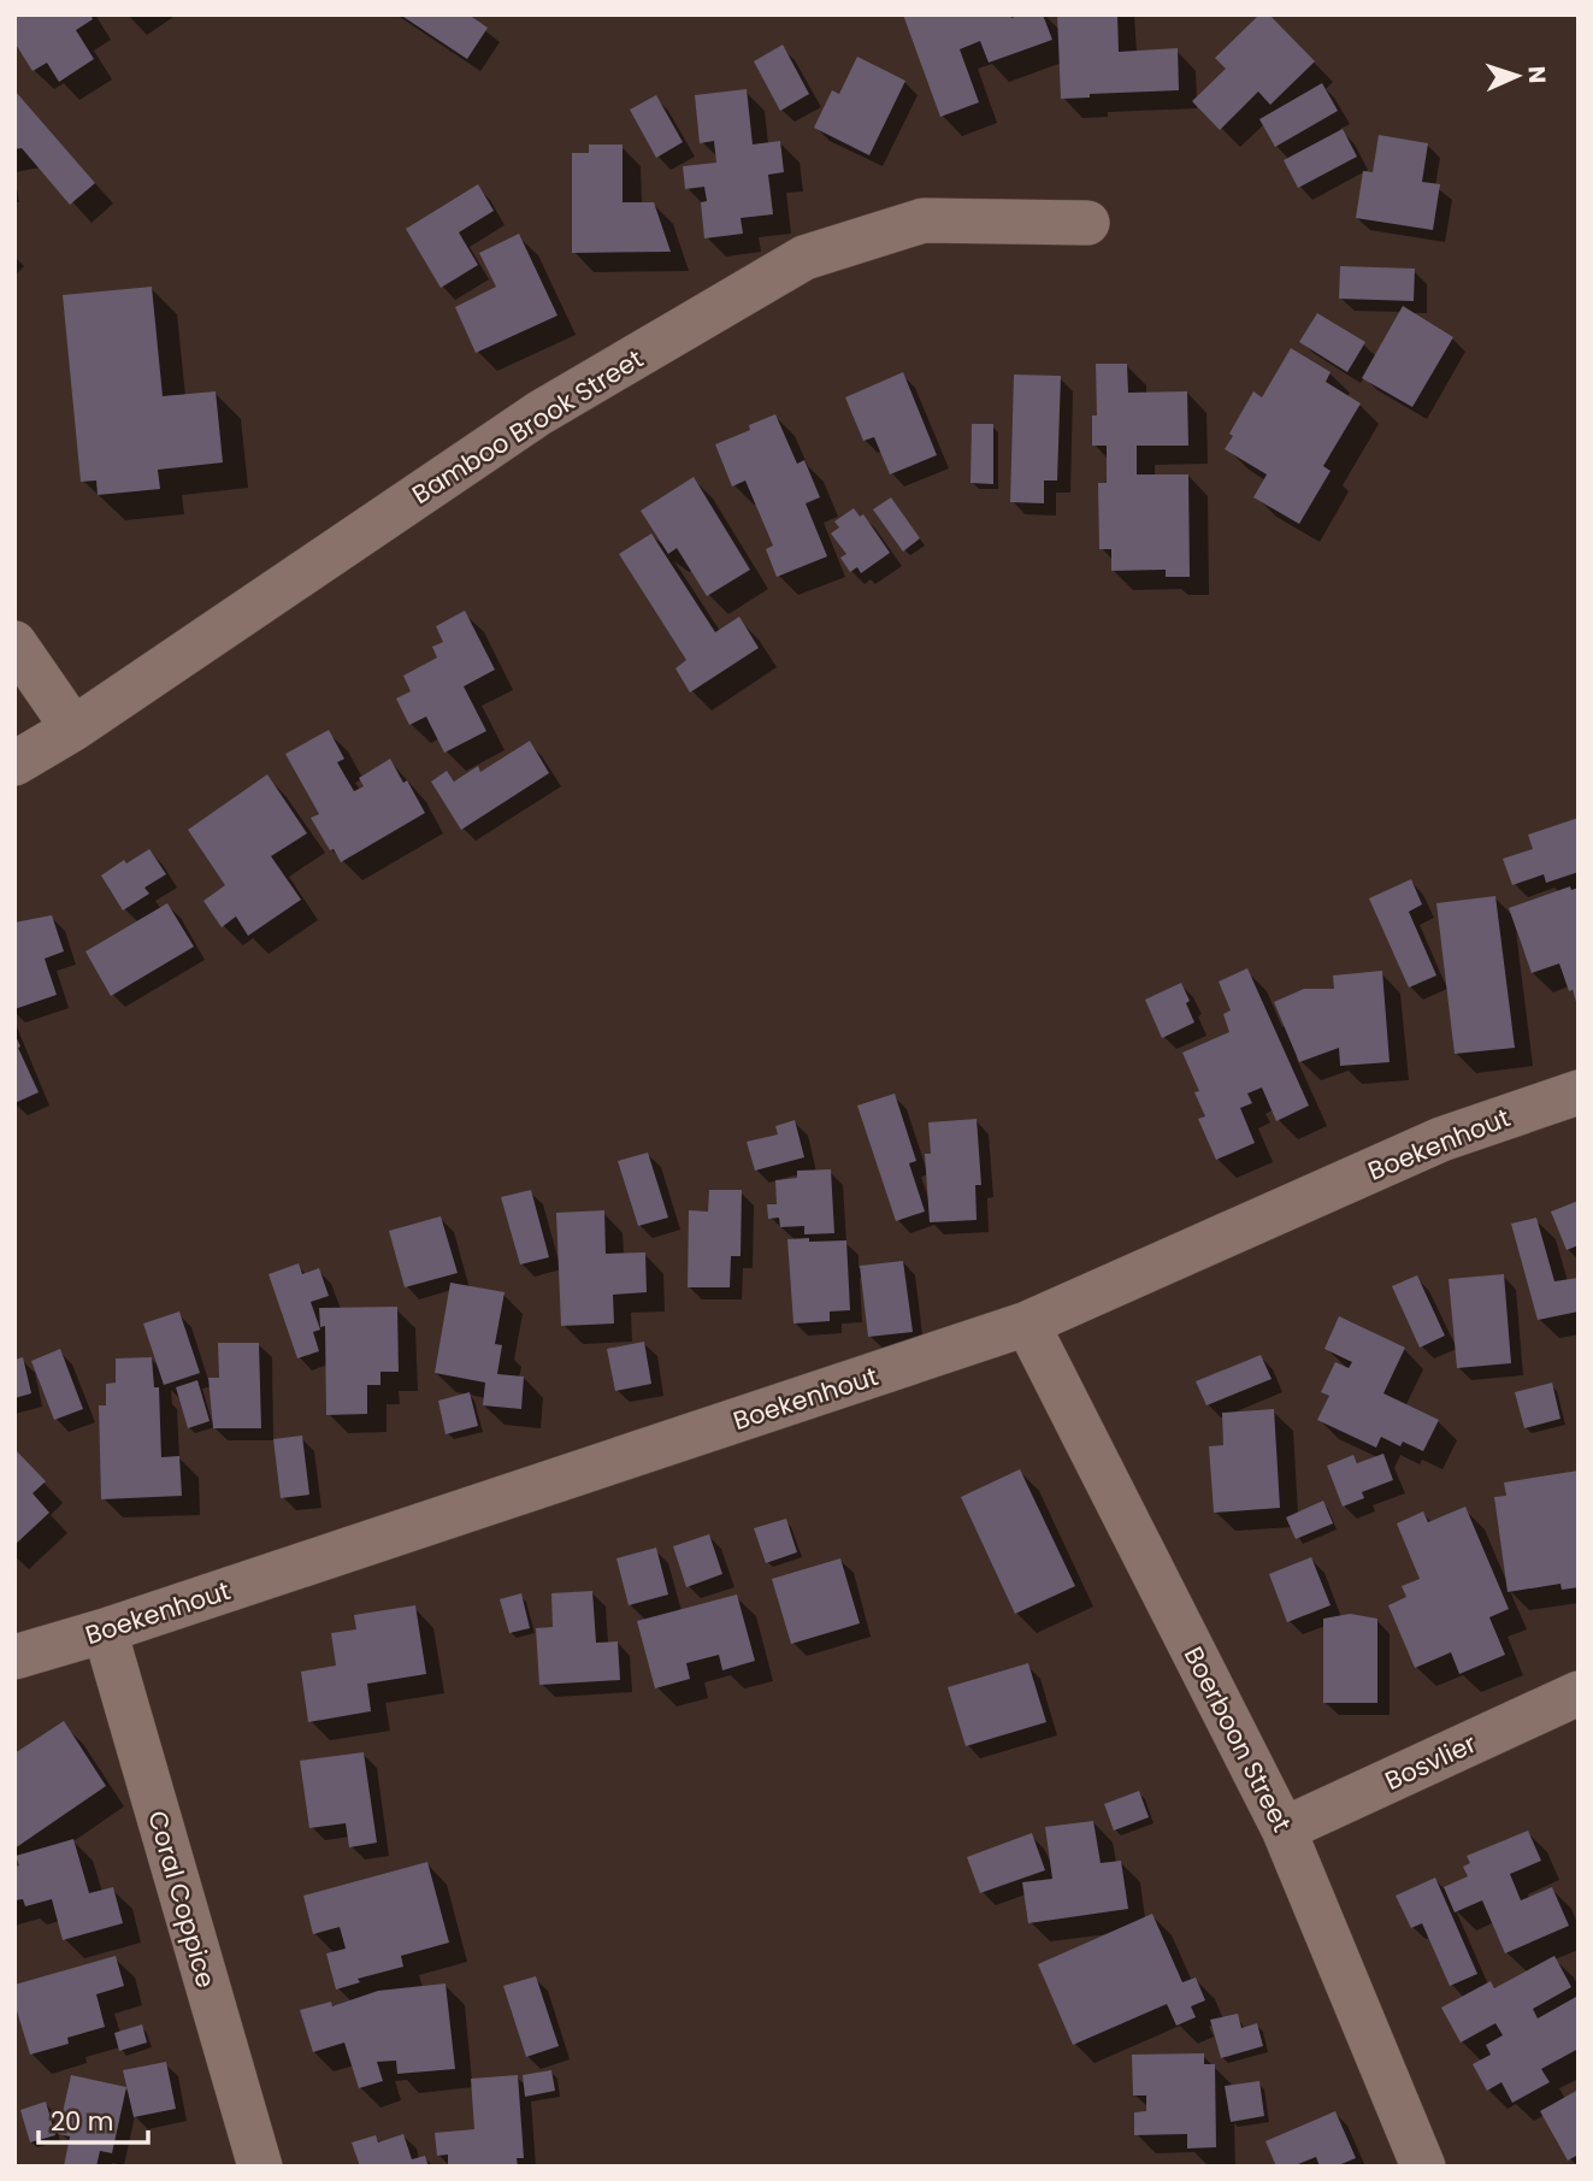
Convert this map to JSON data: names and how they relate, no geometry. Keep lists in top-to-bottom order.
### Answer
{
  "streets": {
    "street": [
      "Bamboo Brook Street",
      "Boekenhout",
      "Boerboon Street",
      "Bosvlier",
      "Coral Coppice"
    ]
  },
  "crossings": [
    ["Boekenhout", "Boerboon Street"],
    ["Boekenhout", "Coral Coppice"],
    ["Boerboon Street", "Bosvlier"]
  ],
  "scale_bar": "20 m",
  "north": "right"
}
